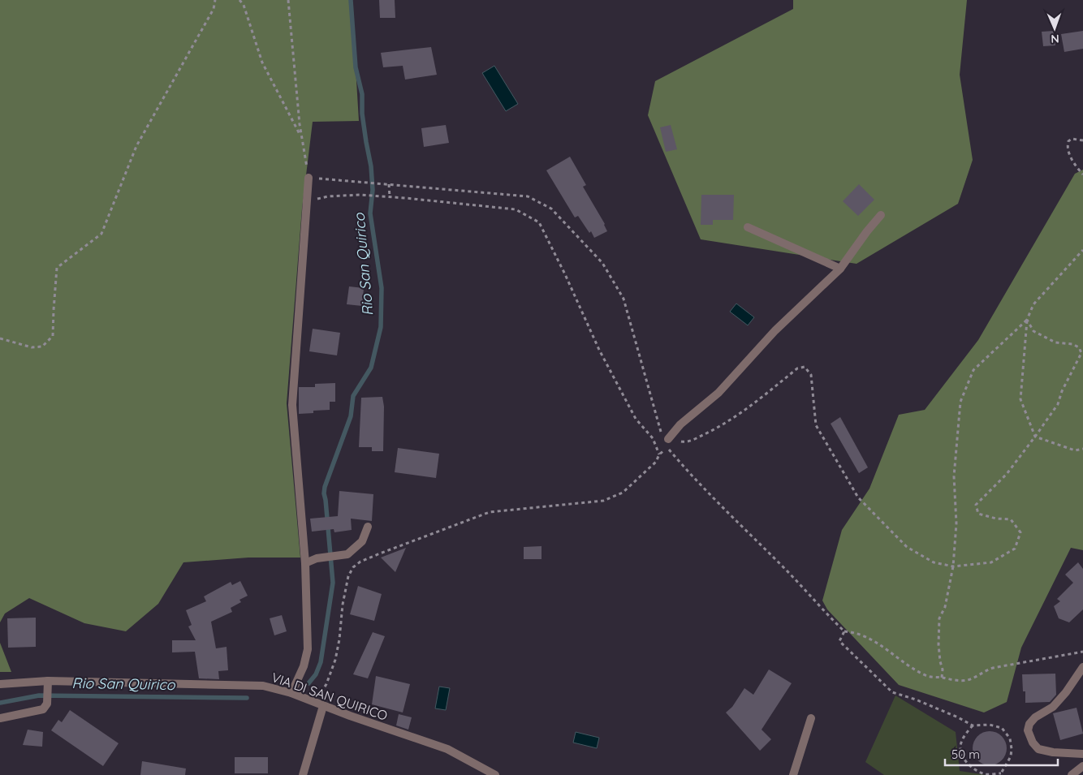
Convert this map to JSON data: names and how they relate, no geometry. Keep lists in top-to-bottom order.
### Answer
{
  "streets": {
    "street": ["VIA DI SAN QUIRICO"]
  },
  "water": ["Rio San Quirico"],
  "scale_bar": "50 m",
  "north": "bottom"
}
